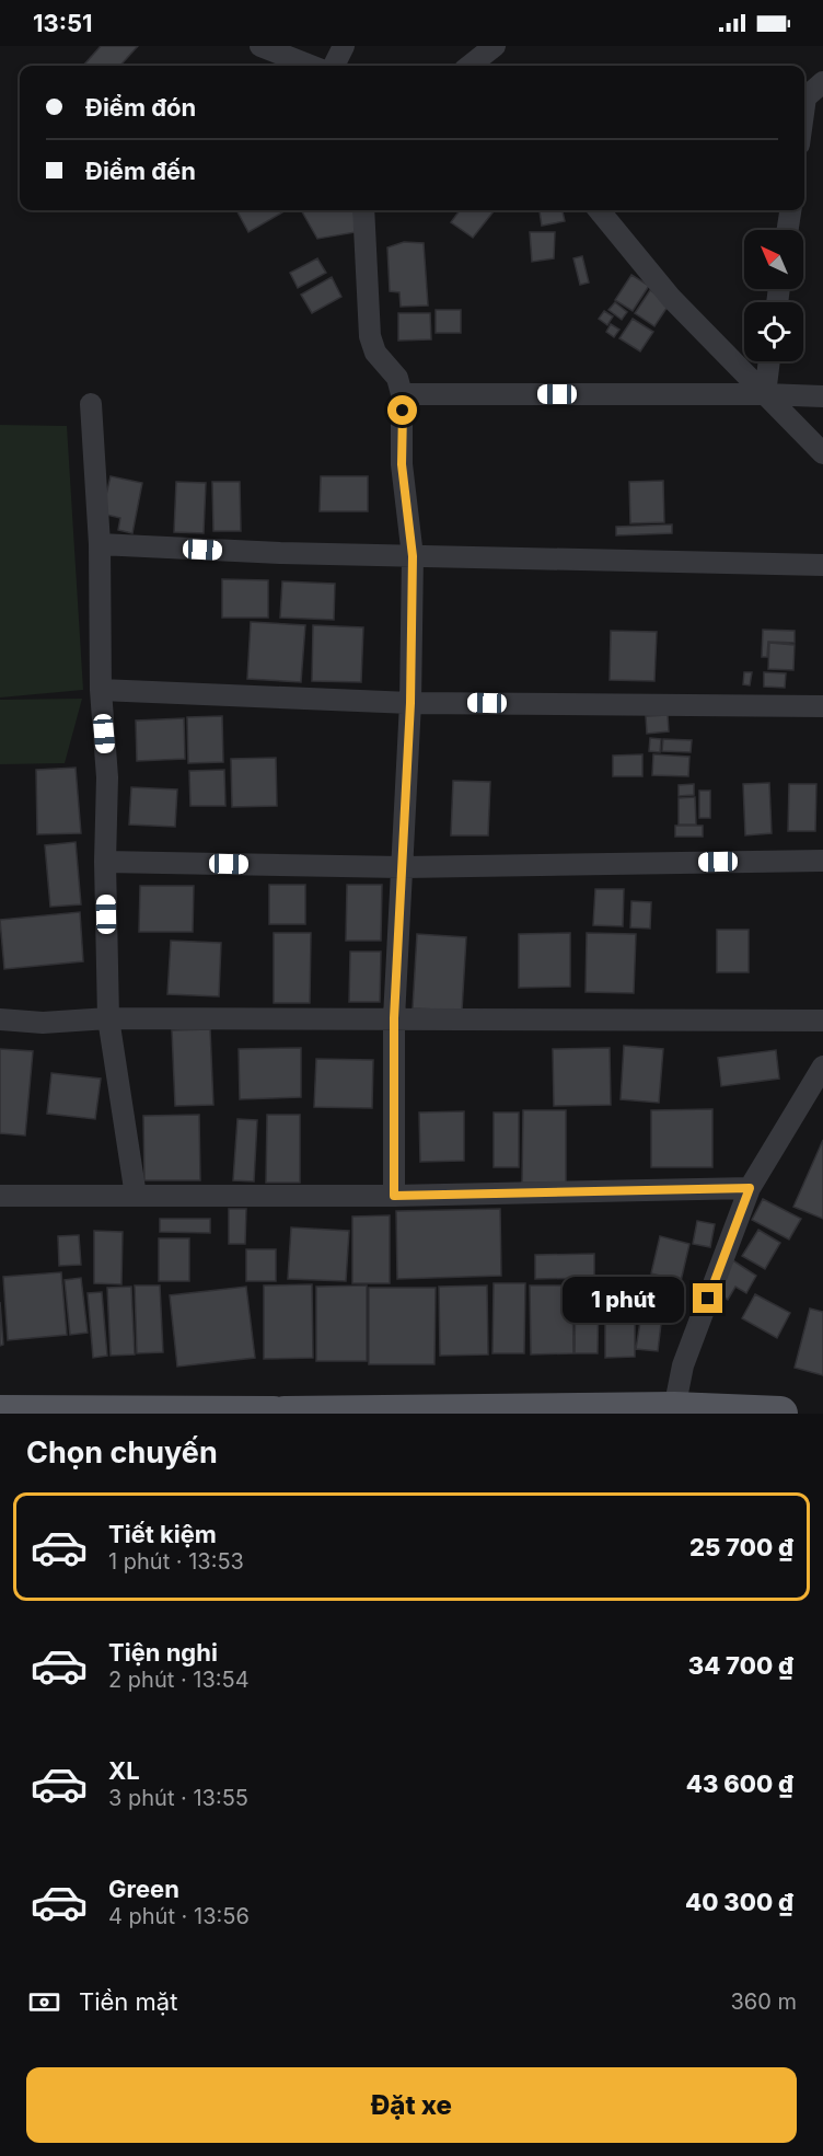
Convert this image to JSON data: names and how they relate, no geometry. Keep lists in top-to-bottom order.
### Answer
{
  "north": "top left",
  "page": {
    "status": "13:51",
    "banner": ["Điểm đón", "Điểm đến"],
    "bubble": "1 phút",
    "heading": "Chọn chuyến",
    "list": [
      {
        "name": "Tiết kiệm",
        "note": "1 phút · 13:53",
        "value": "25 700 ₫"
      },
      {
        "name": "Tiện nghi",
        "note": "2 phút · 13:54",
        "value": "34 700 ₫"
      },
      {
        "name": "XL",
        "note": "3 phút · 13:55",
        "value": "43 600 ₫"
      },
      {
        "name": "Green",
        "note": "4 phút · 13:56",
        "value": "40 300 ₫"
      }
    ],
    "pay": ["Tiền mặt", "360 m"],
    "buttons": "Đặt xe"
  }
}
